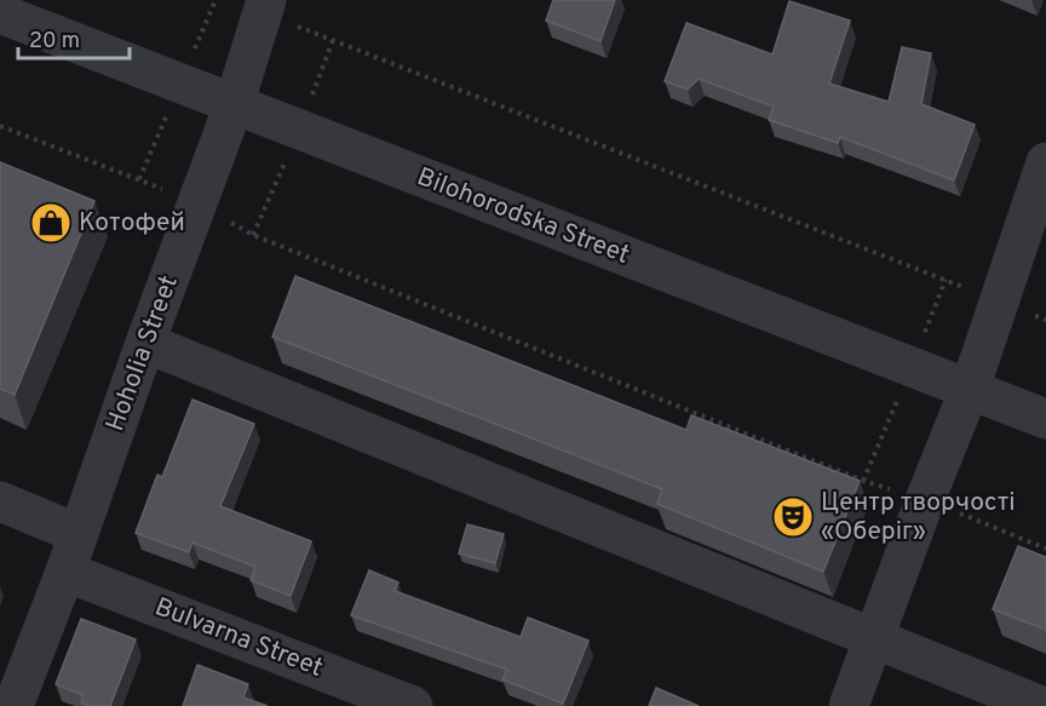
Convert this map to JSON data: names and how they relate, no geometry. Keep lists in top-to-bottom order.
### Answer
{
  "streets": {
    "street": ["Bilohorodska Street", "Hoholia Street", "Bulvarna Street"]
  },
  "crossings": [
    ["Bilohorodska Street", "Hoholia Street"],
    ["Hoholia Street", "Bulvarna Street"]
  ],
  "places": {
    "shop": ["Котофей"],
    "theatre": ["Центр творчості «Оберіг»"]
  },
  "scale_bar": "20 m"
}
